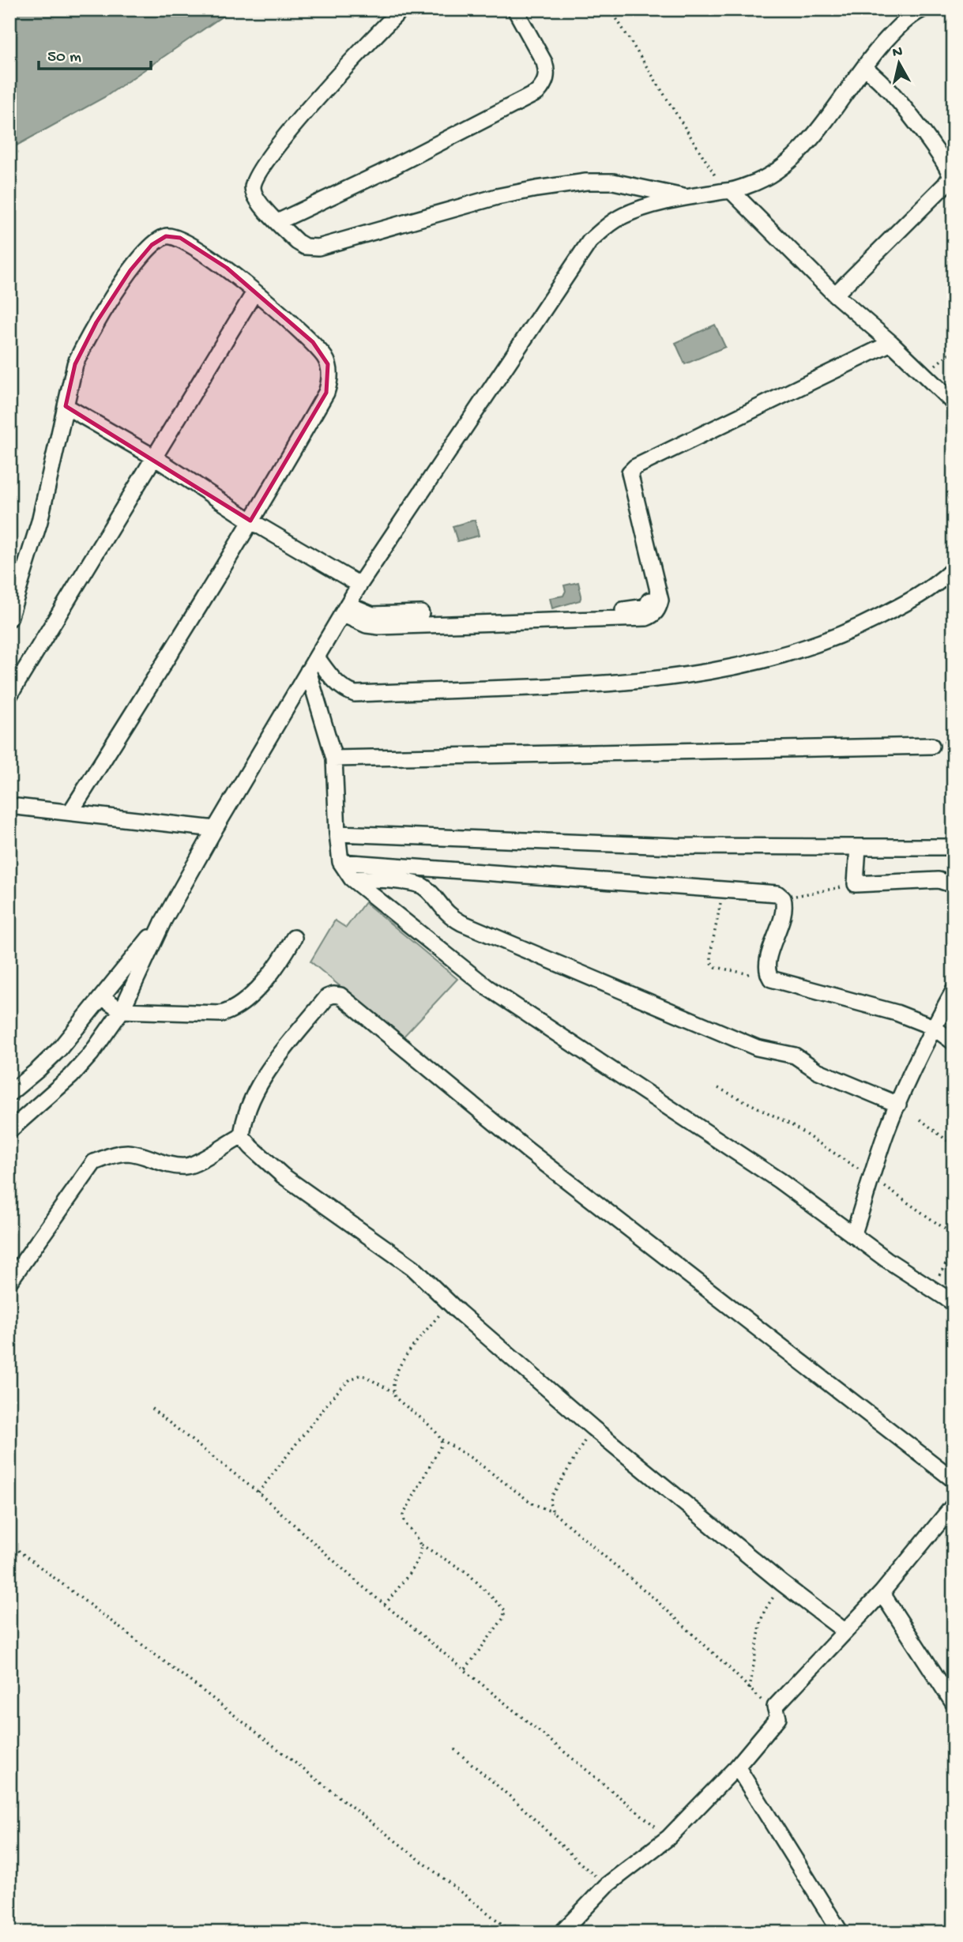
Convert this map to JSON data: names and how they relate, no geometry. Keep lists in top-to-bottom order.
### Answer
{
  "scale_bar": "50 m",
  "north": "top"
}
